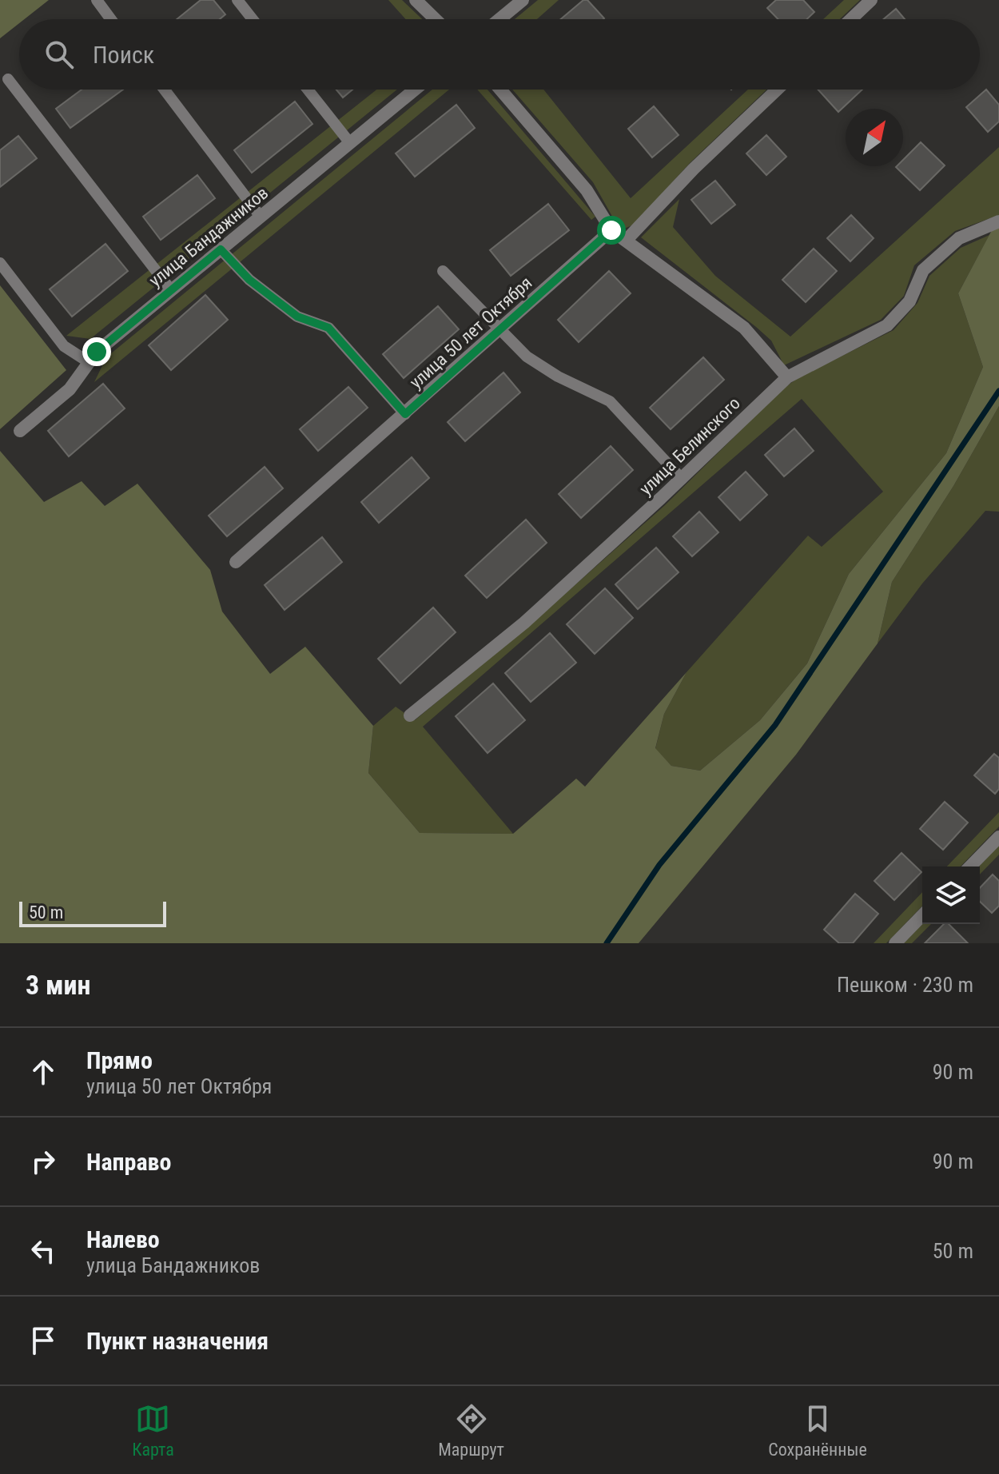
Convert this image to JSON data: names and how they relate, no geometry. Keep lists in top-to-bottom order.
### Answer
{
  "streets": {
    "street": ["улица Бандажников", "улица 50 лет Октября", "улица Белинского"]
  },
  "scale_bar": "50 m",
  "north": "top right",
  "page": {
    "search": "Поиск",
    "scale": "50 m",
    "heading": ["3 мин", "Пешком · 230 m"],
    "list": [
      ["Прямо", "улица 50 лет Октября", "90 m"],
      ["Направо", "90 m"],
      ["Налево", "улица Бандажников", "50 m"],
      "Пункт назначения"
    ],
    "nav": ["Карта", "Маршрут", "Сохранённые"]
  }
}
